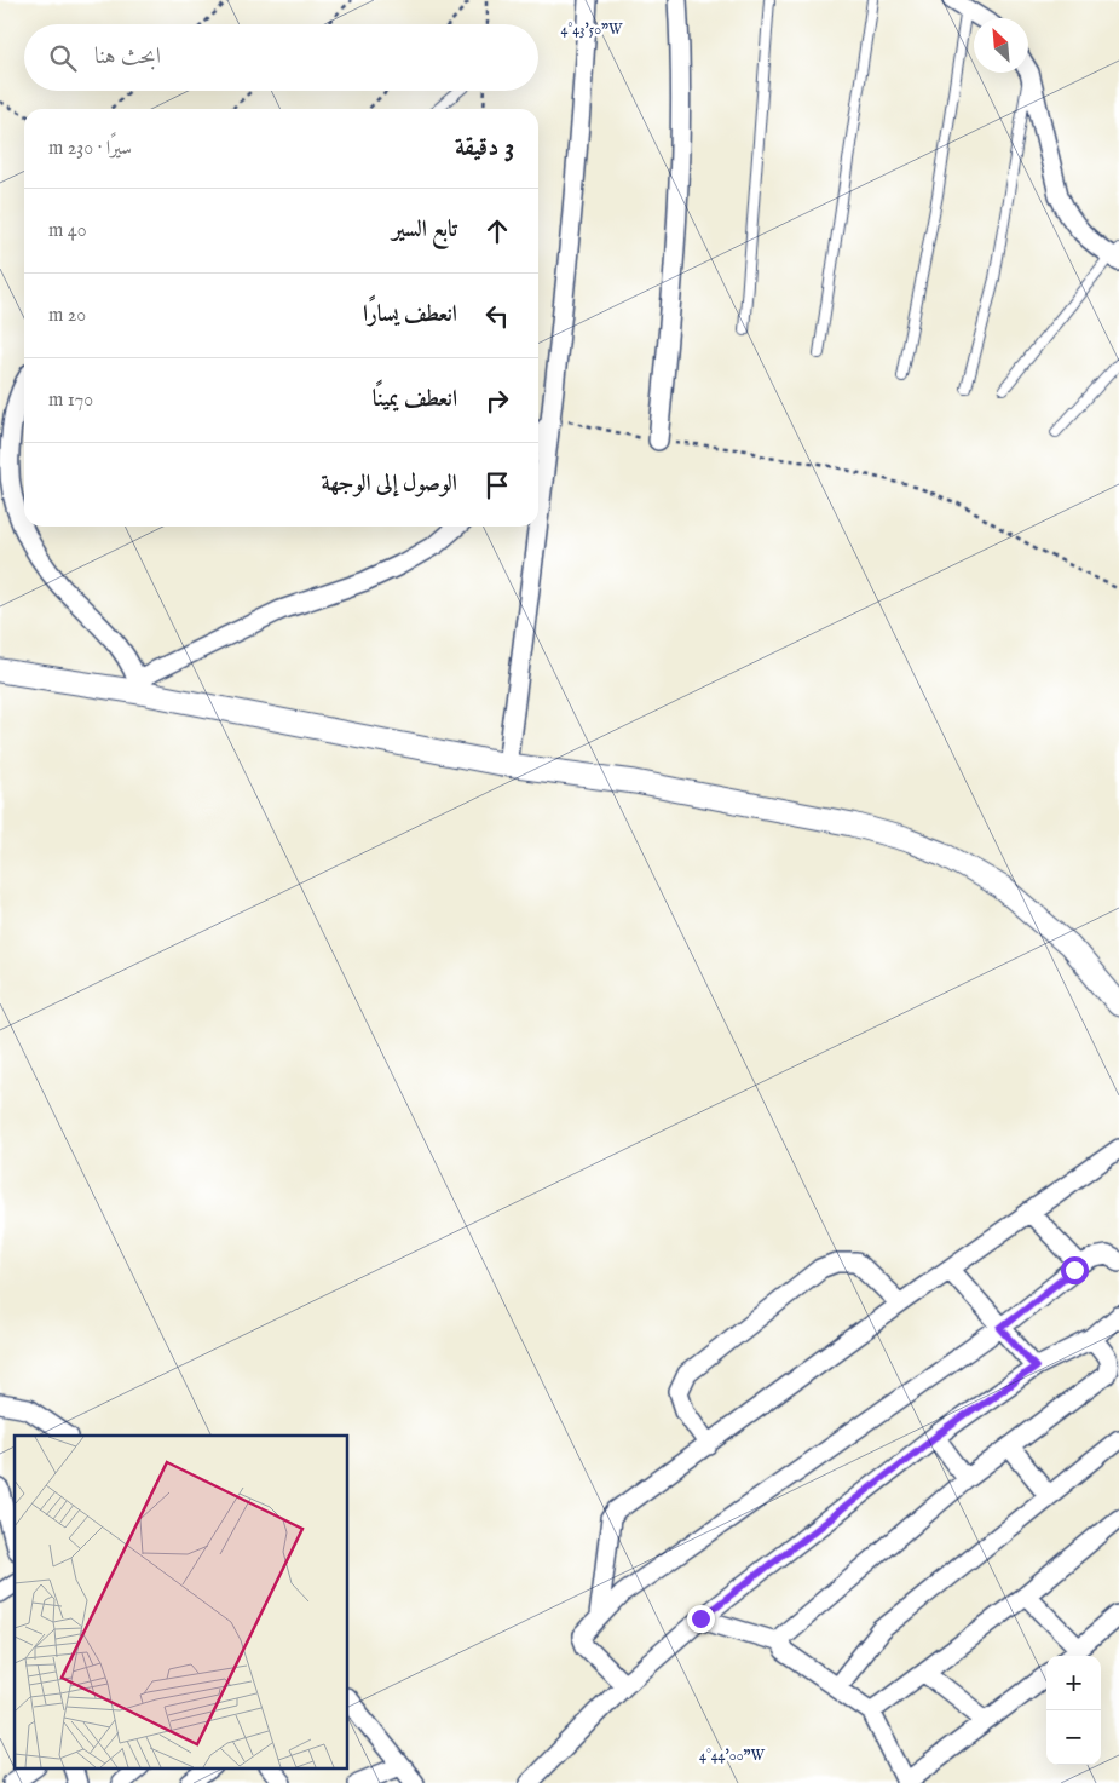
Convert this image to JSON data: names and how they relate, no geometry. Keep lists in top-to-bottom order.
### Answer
{
  "north": "top left",
  "page": {
    "search": "ابحث هنا",
    "heading": ["3 دقيقة", "سيرًا · 230 m"],
    "list": [
      ["تابع السير", "40 m"],
      ["انعطف يسارًا", "20 m"],
      ["انعطف يمينًا", "170 m"],
      "الوصول إلى الوجهة"
    ],
    "map_buttons": ["+", "−"]
  },
  "coordinates": ["4°43'50\"W", "4°44'00\"W"]
}
